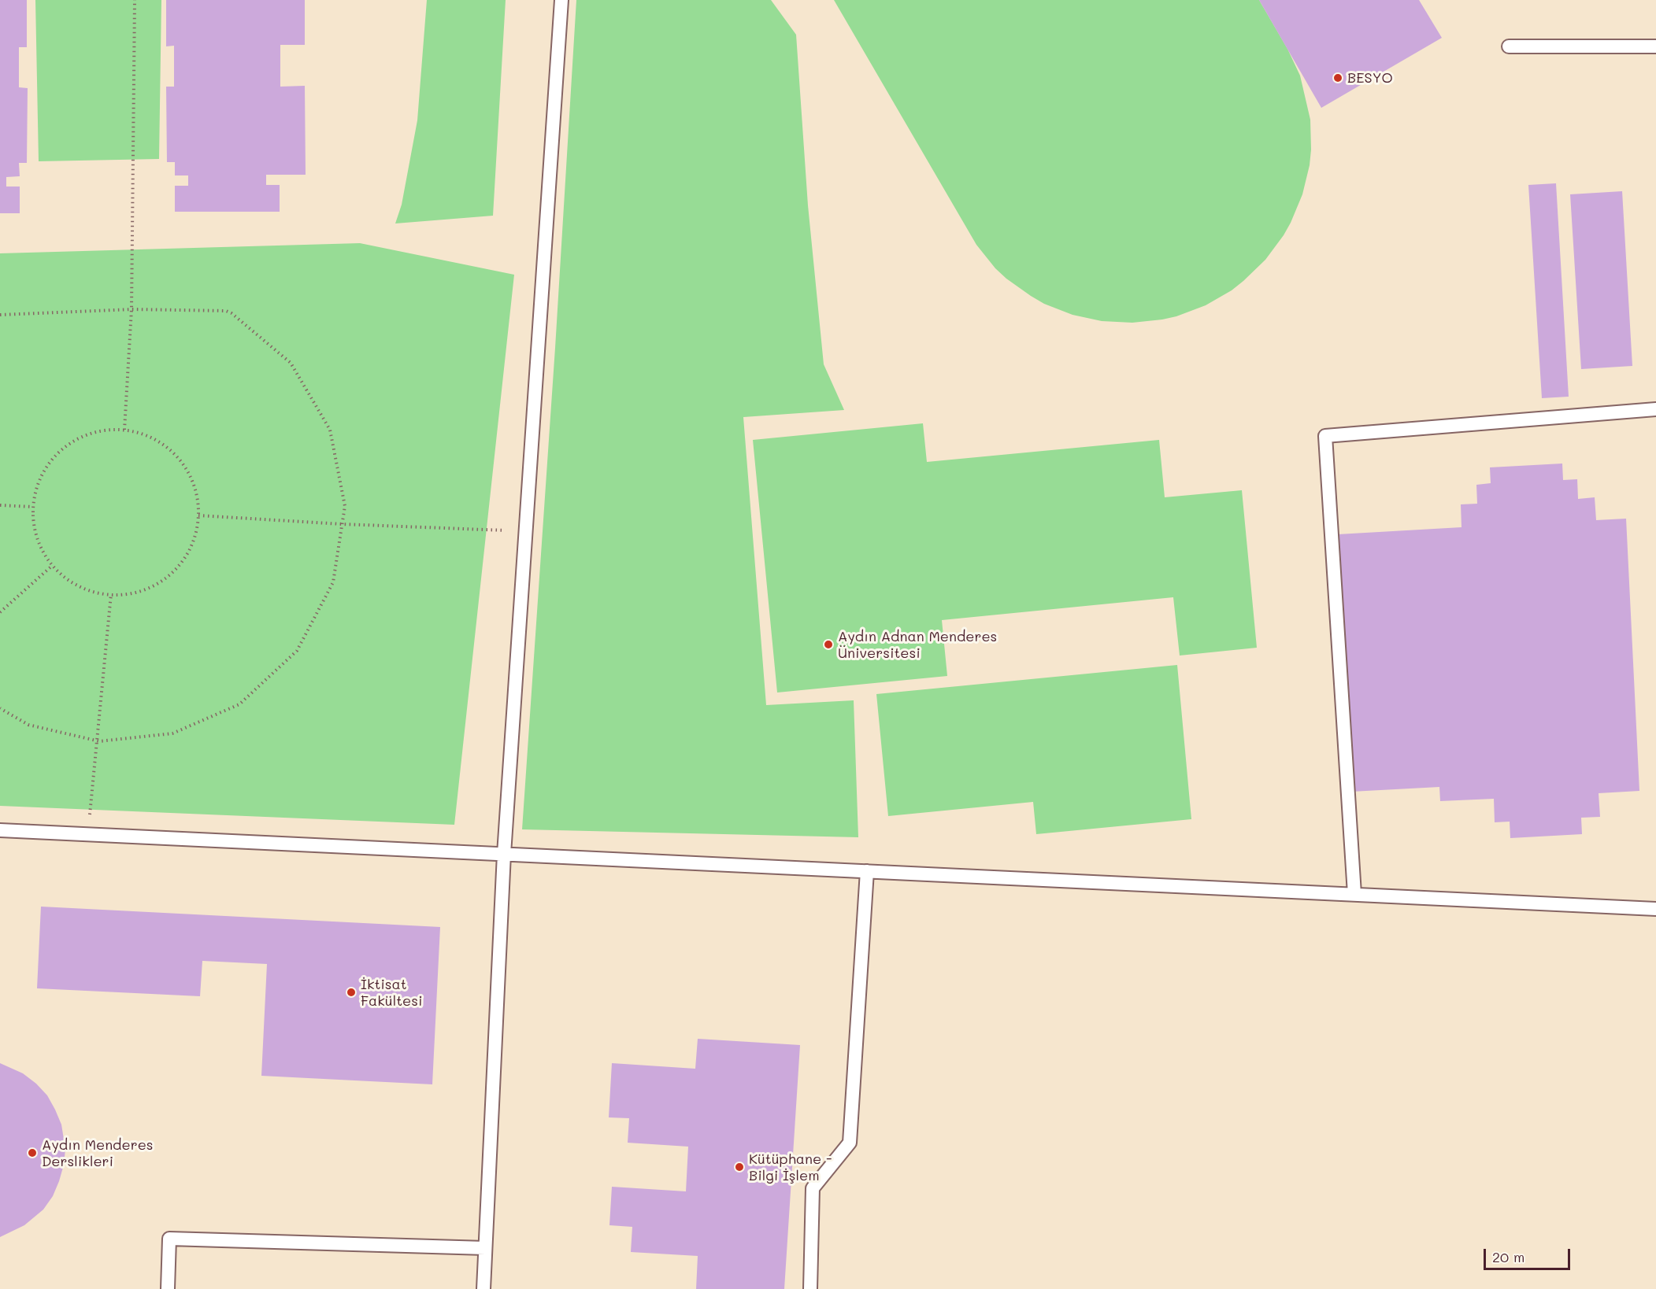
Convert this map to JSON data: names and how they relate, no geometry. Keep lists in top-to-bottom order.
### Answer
{
  "places": [
    "BESYO",
    "Aydın Adnan Menderes Üniversitesi",
    "İktisat Fakültesi",
    "Aydın Menderes Derslikleri",
    "Kütüphane - Bilgi İşlem"
  ],
  "scale_bar": "20 m"
}
